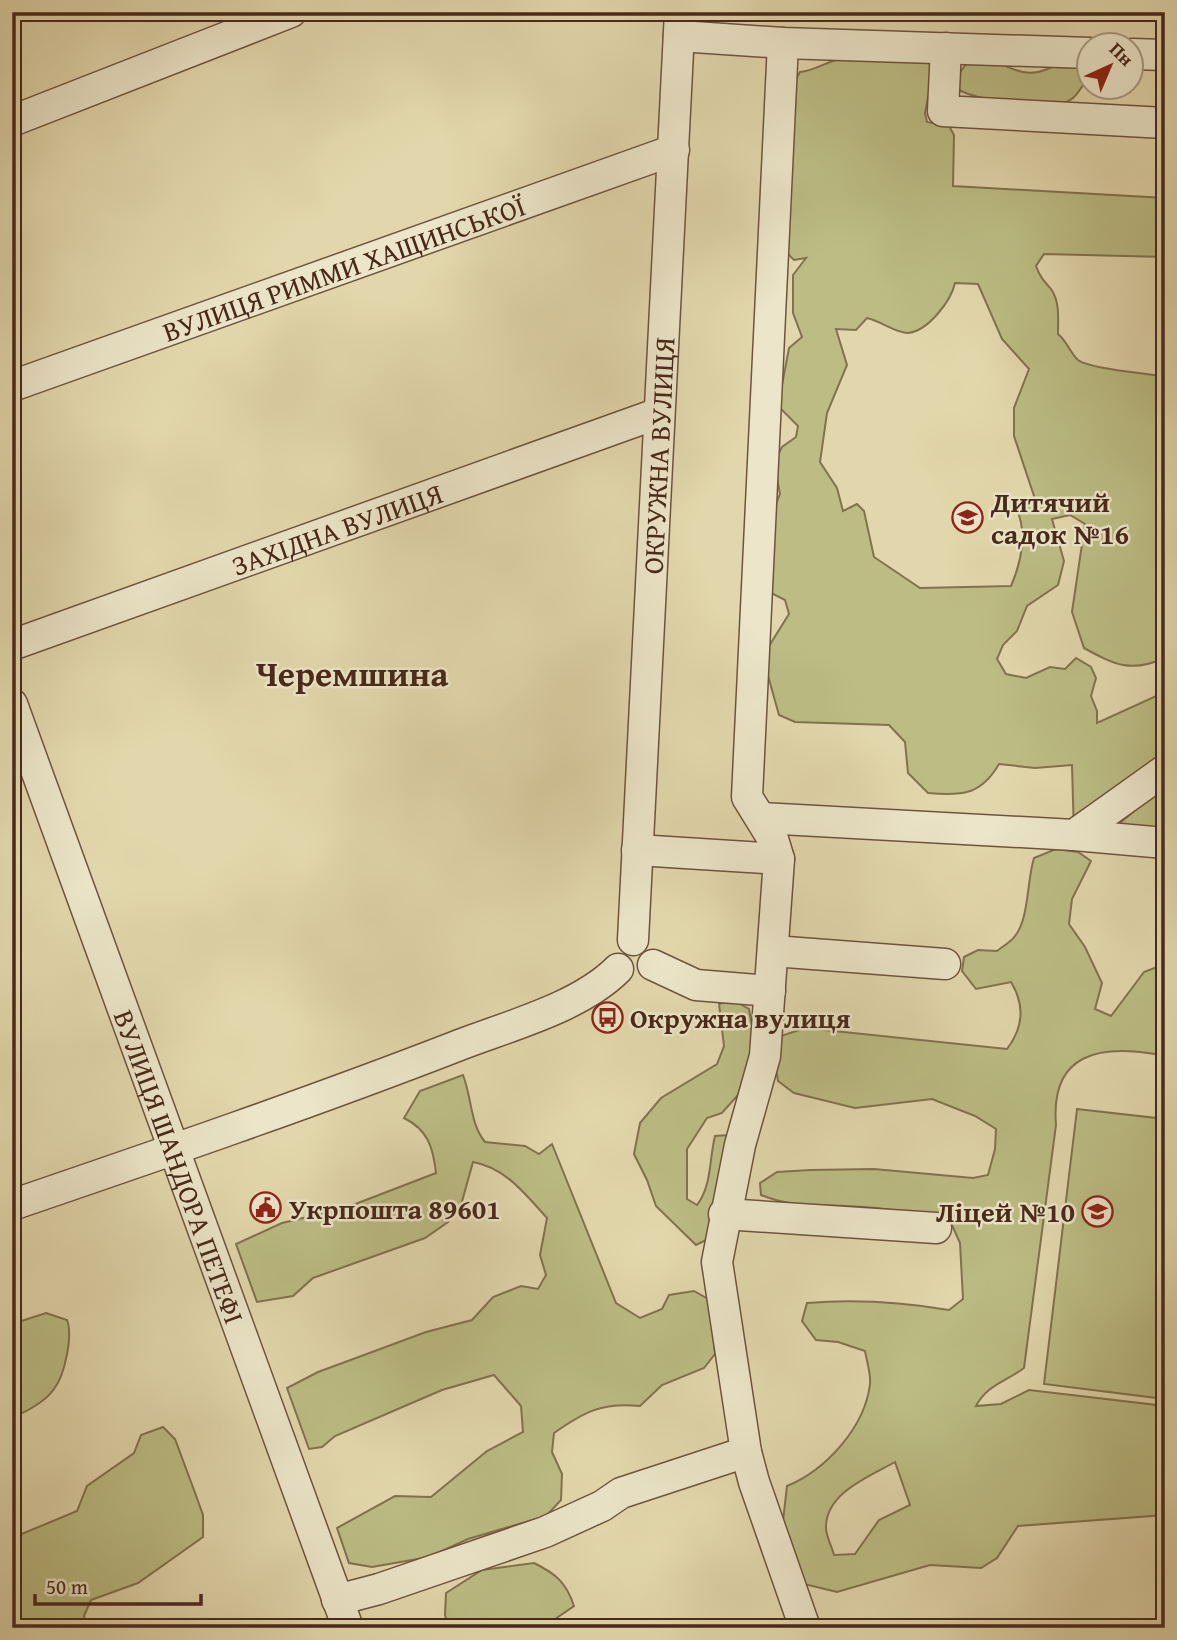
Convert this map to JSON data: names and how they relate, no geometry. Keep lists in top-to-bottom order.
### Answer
{
  "streets": {
    "street": [
      "ВУЛИЦЯ РИММИ ХАЩИНСЬКОЇ",
      "ОКРУЖНА ВУЛИЦЯ",
      "ЗАХІДНА ВУЛИЦЯ",
      "ВУЛИЦЯ ШАНДОРА ПЕТЕФІ"
    ]
  },
  "crossings": [
    ["ВУЛИЦЯ РИММИ ХАЩИНСЬКОЇ", "ОКРУЖНА ВУЛИЦЯ"],
    ["ОКРУЖНА ВУЛИЦЯ", "ЗАХІДНА ВУЛИЦЯ"],
    ["ОКРУЖНА ВУЛИЦЯ", "ВУЛИЦЯ ШАНДОРА ПЕТЕФІ"]
  ],
  "districts": ["Черемшина"],
  "places": {
    "school or university": ["Дитячий садок №16", "Ліцей №10"],
    "bus stop": ["Окружна вулиця"],
    "public building": ["Укрпошта 89601"]
  },
  "scale_bar": "50 m",
  "north": "top right"
}
